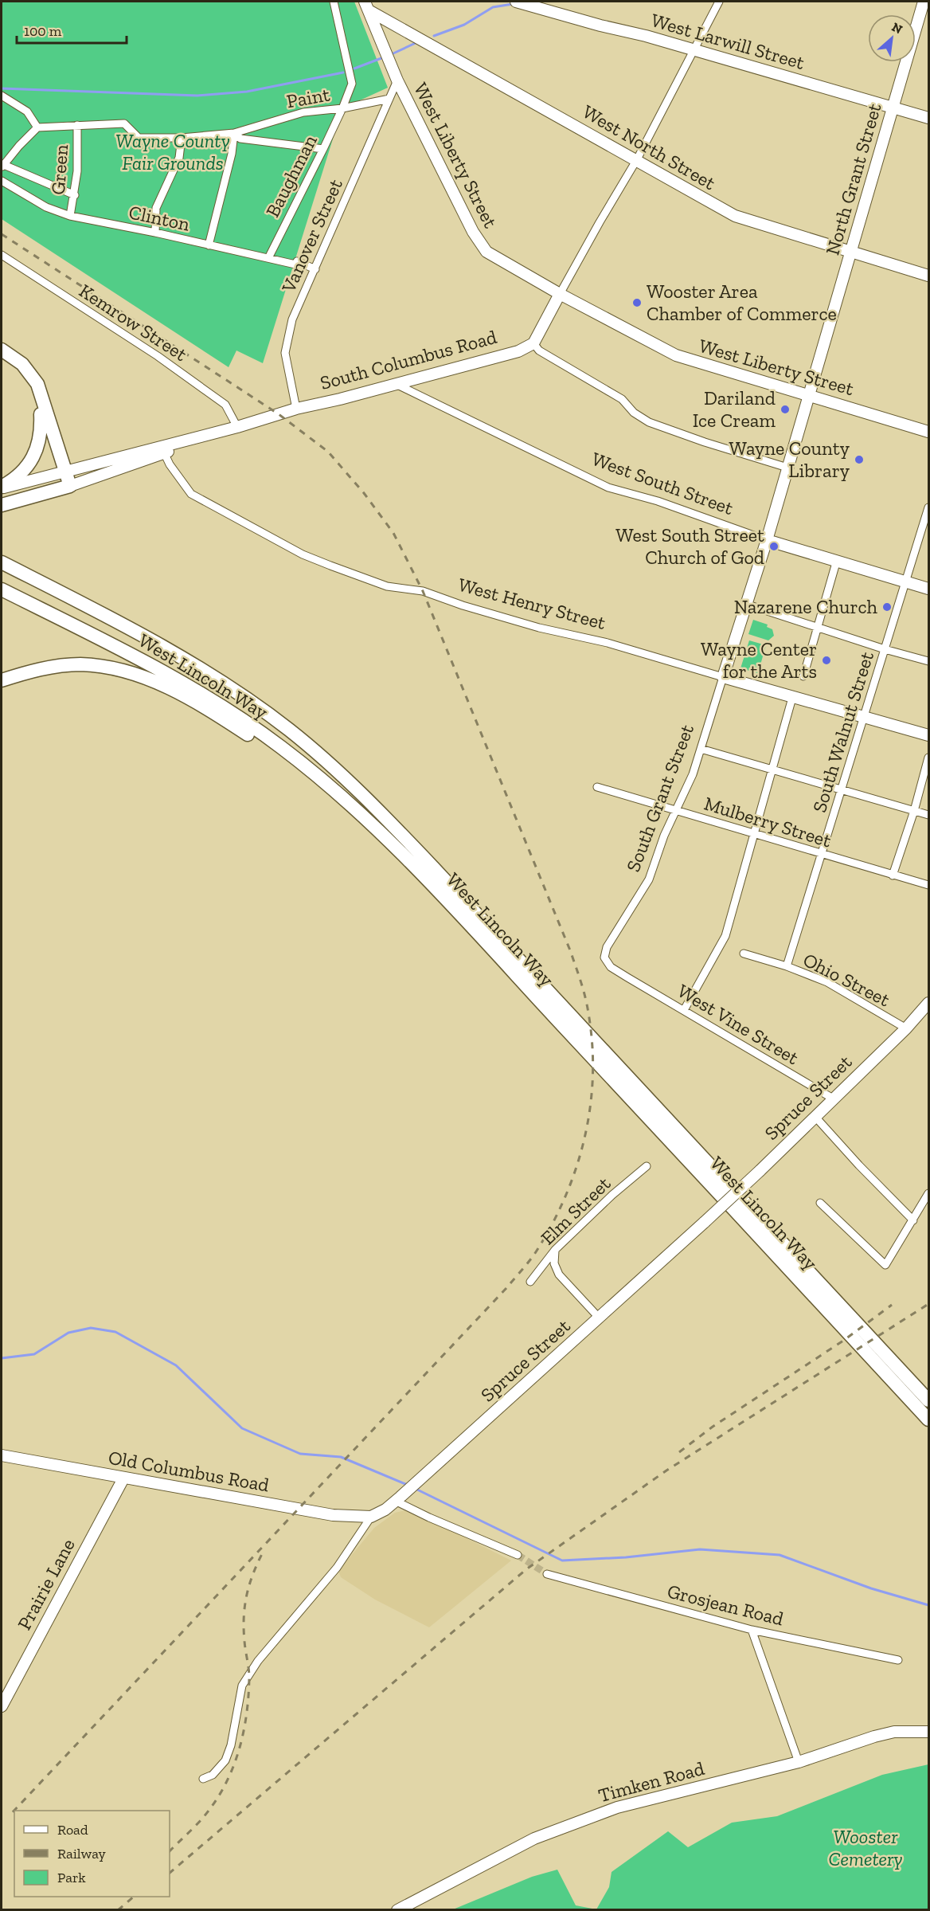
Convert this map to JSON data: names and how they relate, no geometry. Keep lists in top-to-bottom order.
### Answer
{
  "streets": {
    "highway": ["South Columbus Road", "West Lincoln Way"],
    "street": [
      "West Larwill Street",
      "Paint",
      "West North Street",
      "West Liberty Street",
      "Green",
      "Baughman",
      "North Grant Street",
      "Clinton",
      "Vanover Street",
      "Kemrow Street",
      "West South Street",
      "West Henry Street",
      "South Walnut Street",
      "South Grant Street",
      "Mulberry Street",
      "Ohio Street",
      "West Vine Street",
      "Spruce Street",
      "Elm Street",
      "Old Columbus Road",
      "Prairie Lane",
      "Grosjean Road",
      "Timken Road"
    ]
  },
  "crossings": [
    ["West Larwill Street", "North Grant Street"],
    ["Paint", "Baughman"],
    ["Paint", "Vanover Street"],
    ["West North Street", "West Liberty Street"],
    ["West North Street", "North Grant Street"],
    ["West Liberty Street", "North Grant Street"],
    ["West Liberty Street", "Vanover Street"],
    ["West Liberty Street", "South Grant Street"],
    ["Green", "Clinton"],
    ["Baughman", "Clinton"],
    ["North Grant Street", "South Grant Street"],
    ["Clinton", "Vanover Street"],
    ["Vanover Street", "South Columbus Road"],
    ["Kemrow Street", "South Columbus Road"],
    ["South Columbus Road", "West South Street"],
    ["South Columbus Road", "West Henry Street"],
    ["West South Street", "South Walnut Street"],
    ["West South Street", "South Grant Street"],
    ["West Henry Street", "South Walnut Street"],
    ["West Henry Street", "South Grant Street"],
    ["South Walnut Street", "Mulberry Street"],
    ["South Walnut Street", "Ohio Street"],
    ["South Grant Street", "Mulberry Street"],
    ["South Grant Street", "West Vine Street"],
    ["Ohio Street", "Spruce Street"],
    ["West Vine Street", "Spruce Street"],
    ["Spruce Street", "Old Columbus Road"],
    ["Old Columbus Road", "Prairie Lane"]
  ],
  "parks": ["Wayne County Fair Grounds", "Wooster Cemetery"],
  "places": [
    "Wooster Area Chamber of Commerce",
    "Dariland Ice Cream",
    "Wayne County Library",
    "West South Street Church of God",
    "Nazarene Church",
    "Wayne Center for the Arts"
  ],
  "legend": ["Road", "Railway", "Park"],
  "scale_bar": "100 m",
  "north": "top right"
}
